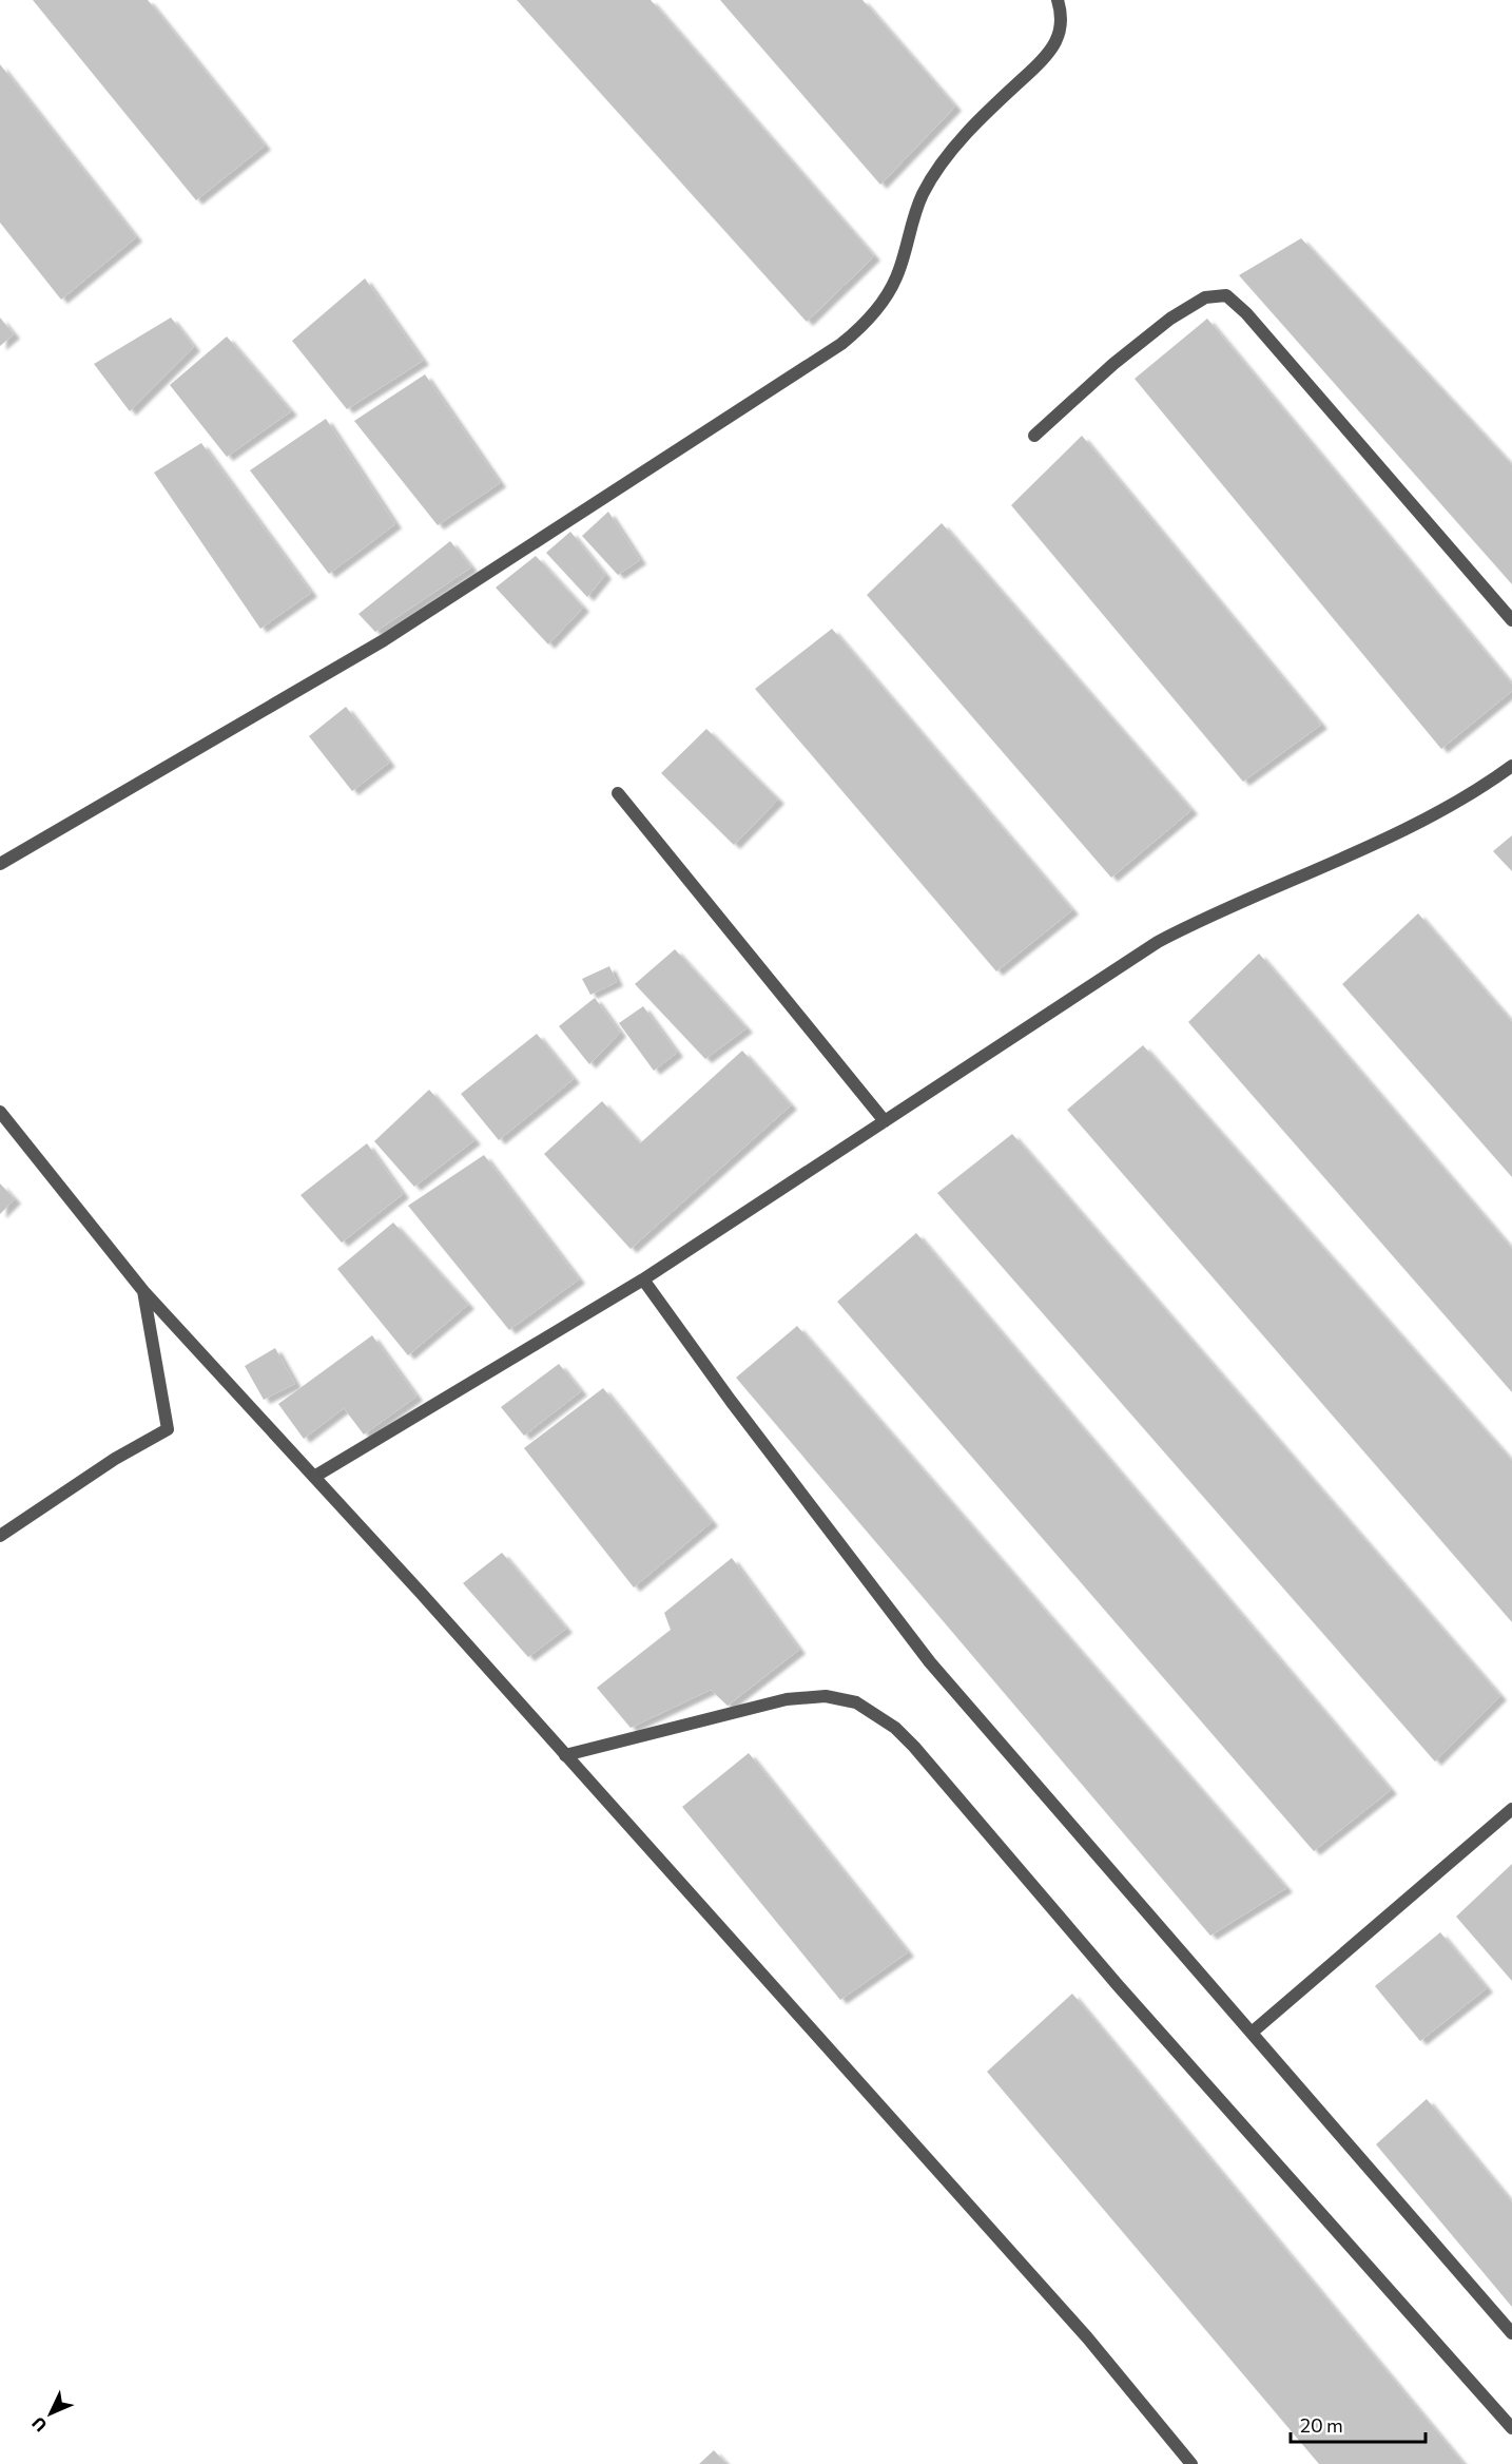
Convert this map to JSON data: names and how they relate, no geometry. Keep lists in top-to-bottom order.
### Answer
{
  "scale_bar": "20 m",
  "north": "bottom left"
}
